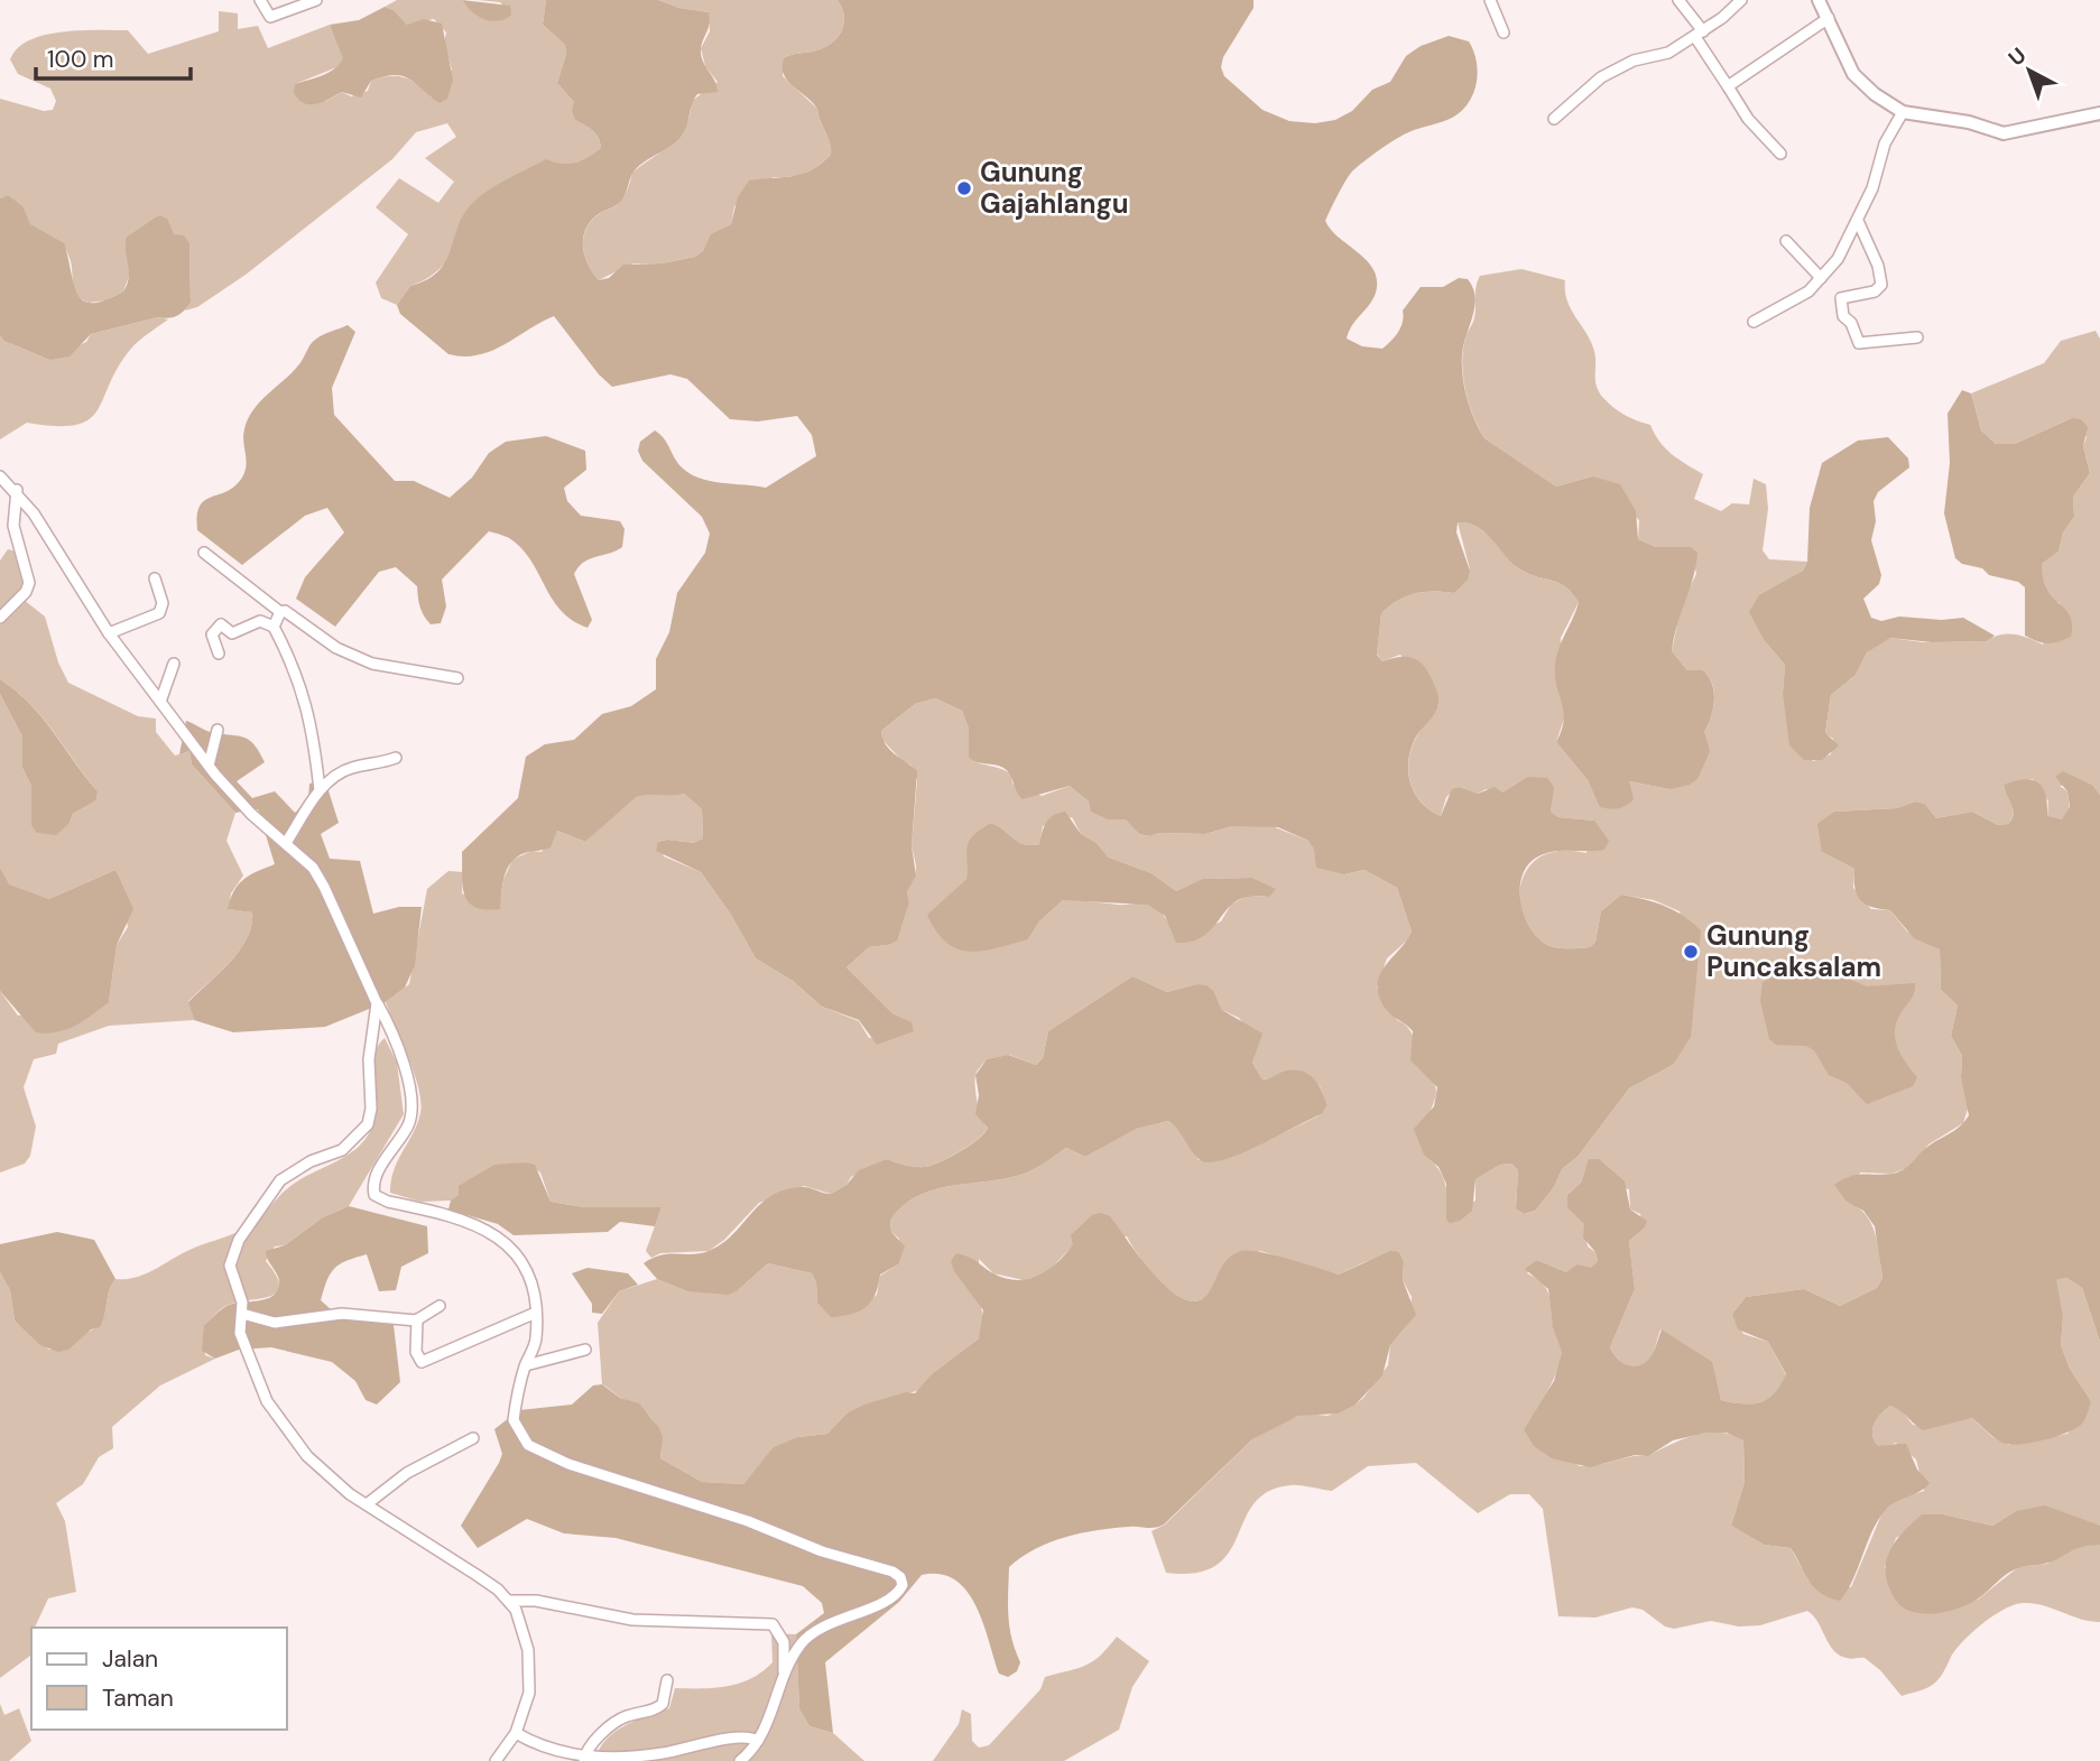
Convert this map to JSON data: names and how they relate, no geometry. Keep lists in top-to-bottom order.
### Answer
{
  "places": ["Gunung Gajahlangu", "Gunung Puncaksalam"],
  "legend": ["Jalan", "Taman"],
  "scale_bar": "100 m",
  "north": "top left"
}
